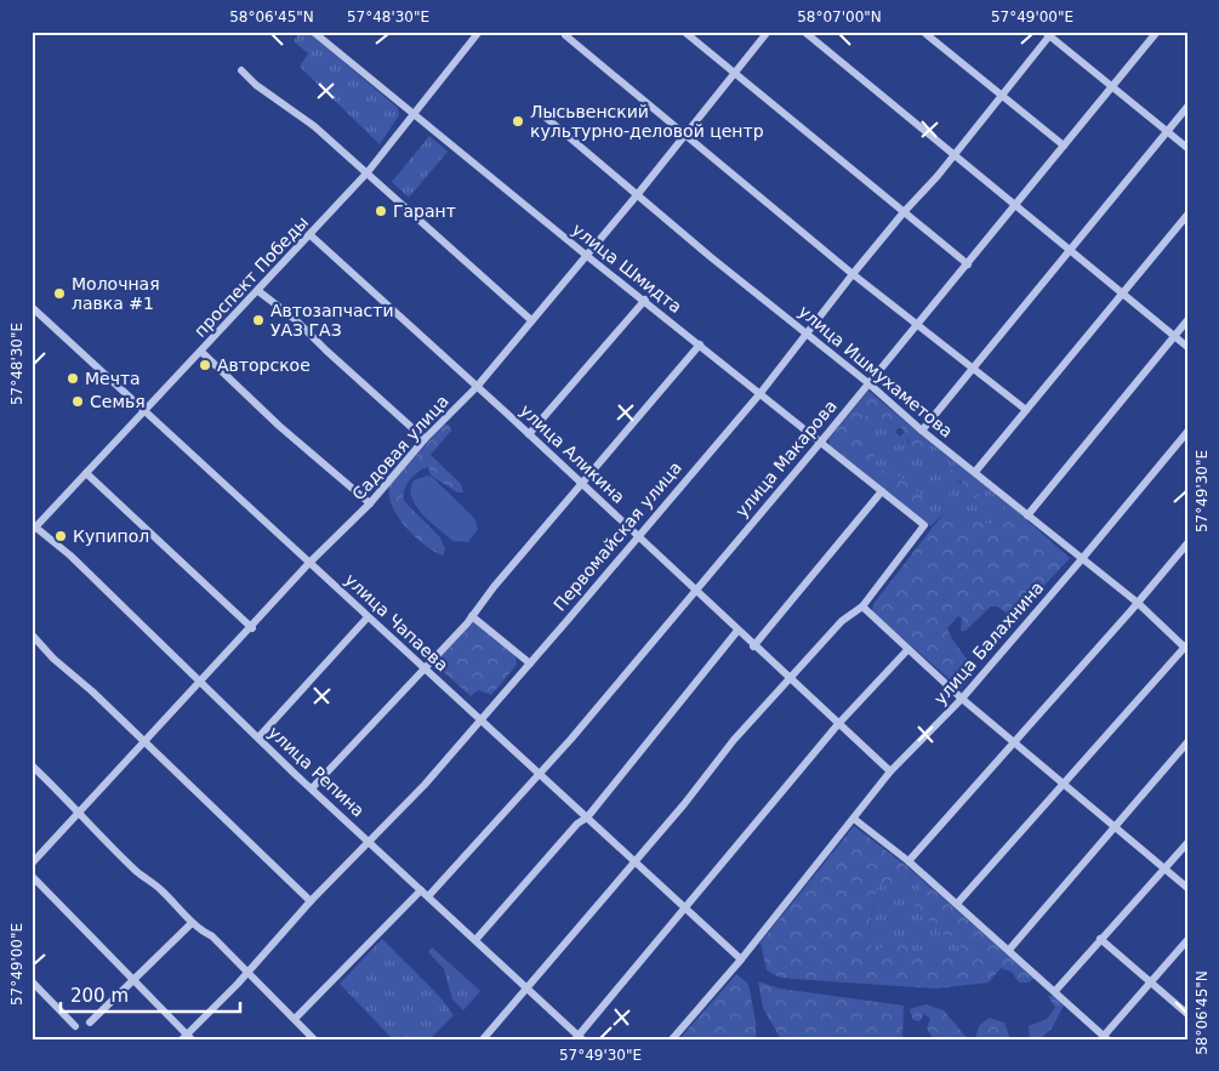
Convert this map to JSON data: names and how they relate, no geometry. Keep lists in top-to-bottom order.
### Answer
{
  "streets": {
    "street": [
      "улица Шмидта",
      "проспект Победы",
      "улица Ишмухаметова",
      "Садовая улица",
      "улица Аликина",
      "улица Макарова",
      "Первомайская улица",
      "улица Чапаева",
      "улица Балахнина",
      "улица Репина"
    ]
  },
  "crossings": [
    ["улица Шмидта", "проспект Победы"],
    ["улица Шмидта", "Садовая улица"],
    ["улица Шмидта", "улица Макарова"],
    ["улица Шмидта", "Первомайская улица"],
    ["проспект Победы", "улица Аликина"],
    ["проспект Победы", "улица Чапаева"],
    ["проспект Победы", "улица Репина"],
    ["улица Ишмухаметова", "Садовая улица"],
    ["улица Ишмухаметова", "улица Макарова"],
    ["улица Ишмухаметова", "Первомайская улица"],
    ["улица Ишмухаметова", "улица Балахнина"],
    ["Садовая улица", "улица Аликина"],
    ["Садовая улица", "улица Чапаева"],
    ["Садовая улица", "улица Репина"],
    ["улица Аликина", "улица Макарова"],
    ["улица Аликина", "Первомайская улица"],
    ["улица Аликина", "улица Балахнина"],
    ["улица Макарова", "улица Чапаева"],
    ["улица Макарова", "улица Репина"],
    ["Первомайская улица", "улица Чапаева"],
    ["Первомайская улица", "улица Репина"],
    ["улица Чапаева", "улица Балахнина"]
  ],
  "places": [
    "Лысьвенский культурно-деловой центр",
    "Гарант",
    "Молочная лавка #1",
    "Автозапчасти УАЗ ГАЗ",
    "Авторское",
    "Мечта",
    "Семья",
    "Купипол"
  ],
  "scale_bar": "200 m",
  "coordinates": [
    "58°06'45\"N",
    "57°48'30\"E",
    "58°07'00\"N",
    "57°49'00\"E",
    "57°49'30\"E"
  ]
}
